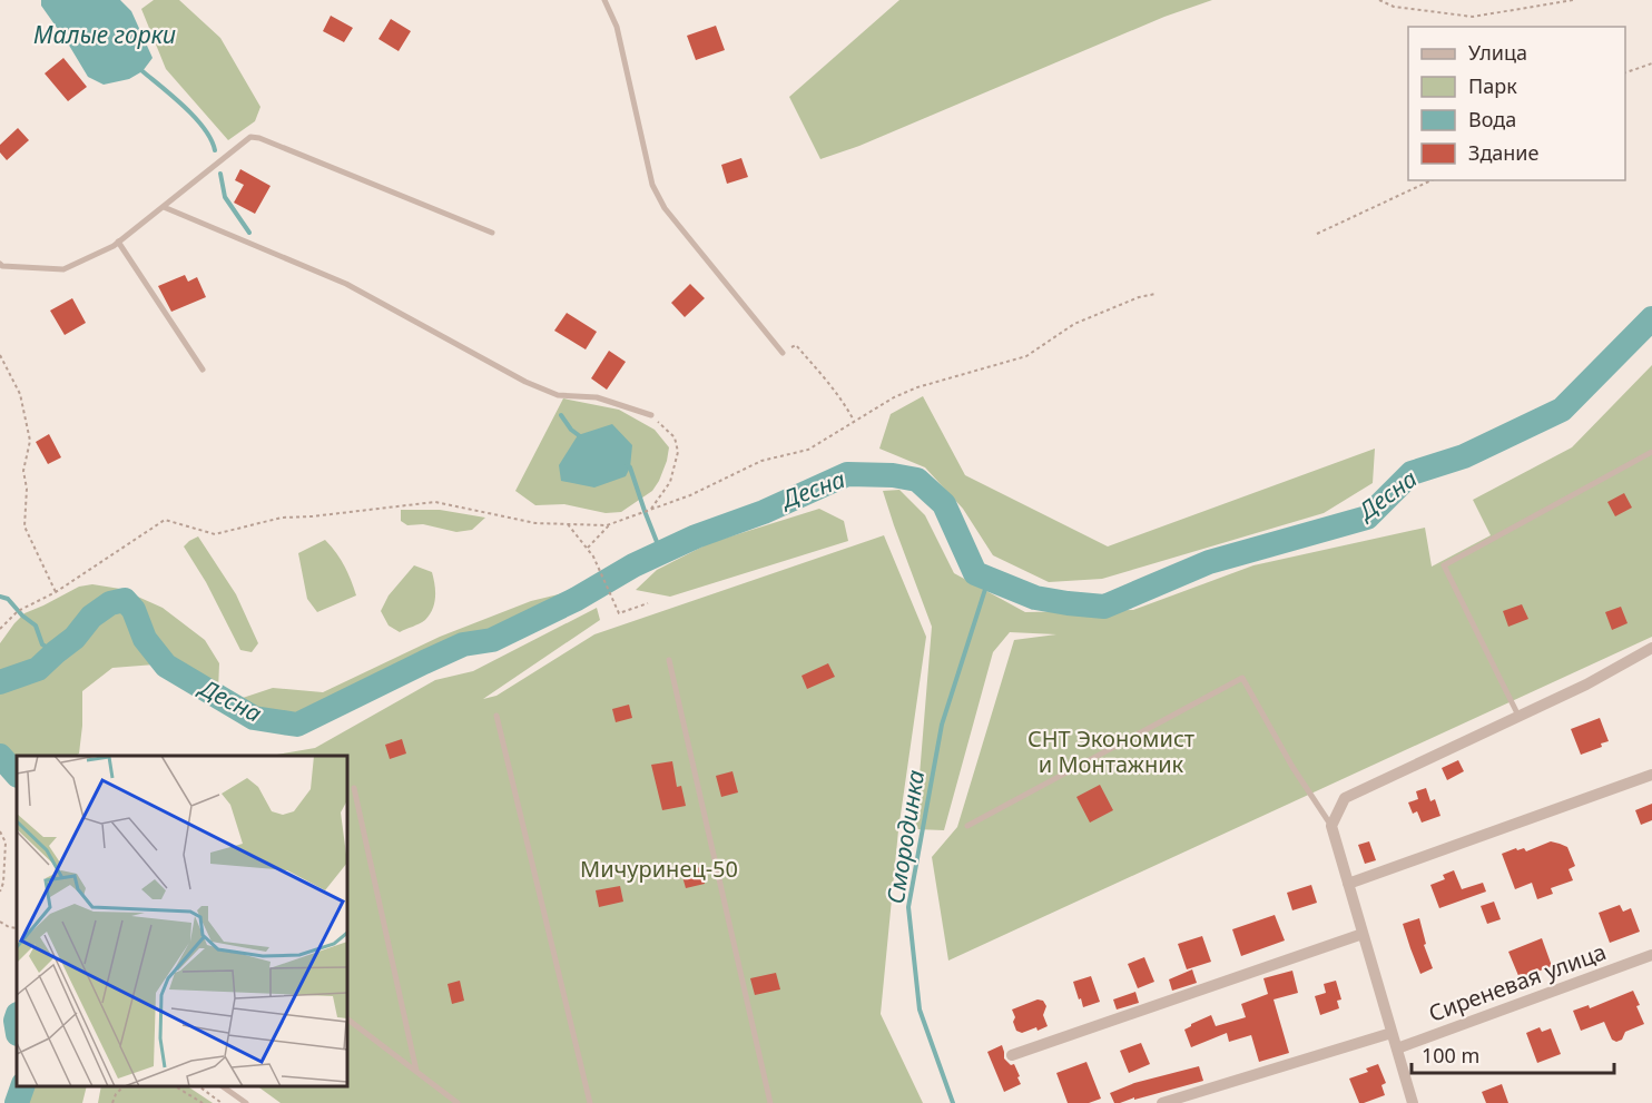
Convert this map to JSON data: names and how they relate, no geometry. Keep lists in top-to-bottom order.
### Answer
{
  "streets": {
    "street": ["Сиреневая улица"]
  },
  "water": ["Малые горки", "Десна", "Смородинка"],
  "parks": ["СНТ Экономист и Монтажник", "Мичуринец-50"],
  "legend": [
    "Улица",
    "Парк",
    "Вода",
    "Здание"
  ],
  "scale_bar": "100 m"
}
